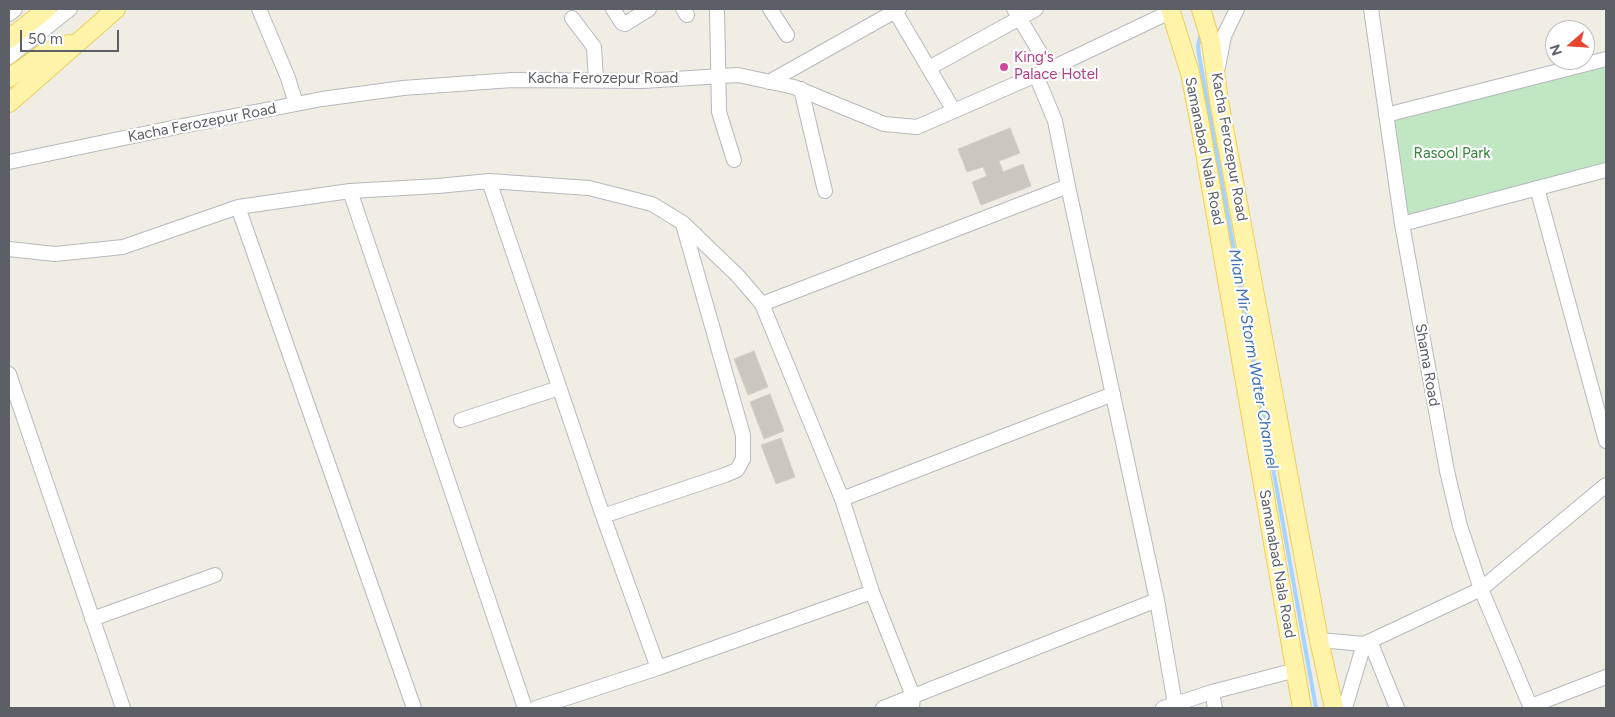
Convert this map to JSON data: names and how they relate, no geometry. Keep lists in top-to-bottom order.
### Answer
{
  "streets": {
    "main road": ["Kacha Ferozepur Road", "Samanabad Nala Road"],
    "street": ["Shama Road"]
  },
  "crossings": [
    ["Kacha Ferozepur Road", "Samanabad Nala Road"]
  ],
  "water": ["Mian Mir Storm Water Channel"],
  "parks": ["Rasool Park"],
  "places": ["King's Palace Hotel"],
  "scale_bar": "50 m",
  "north": "left"
}
